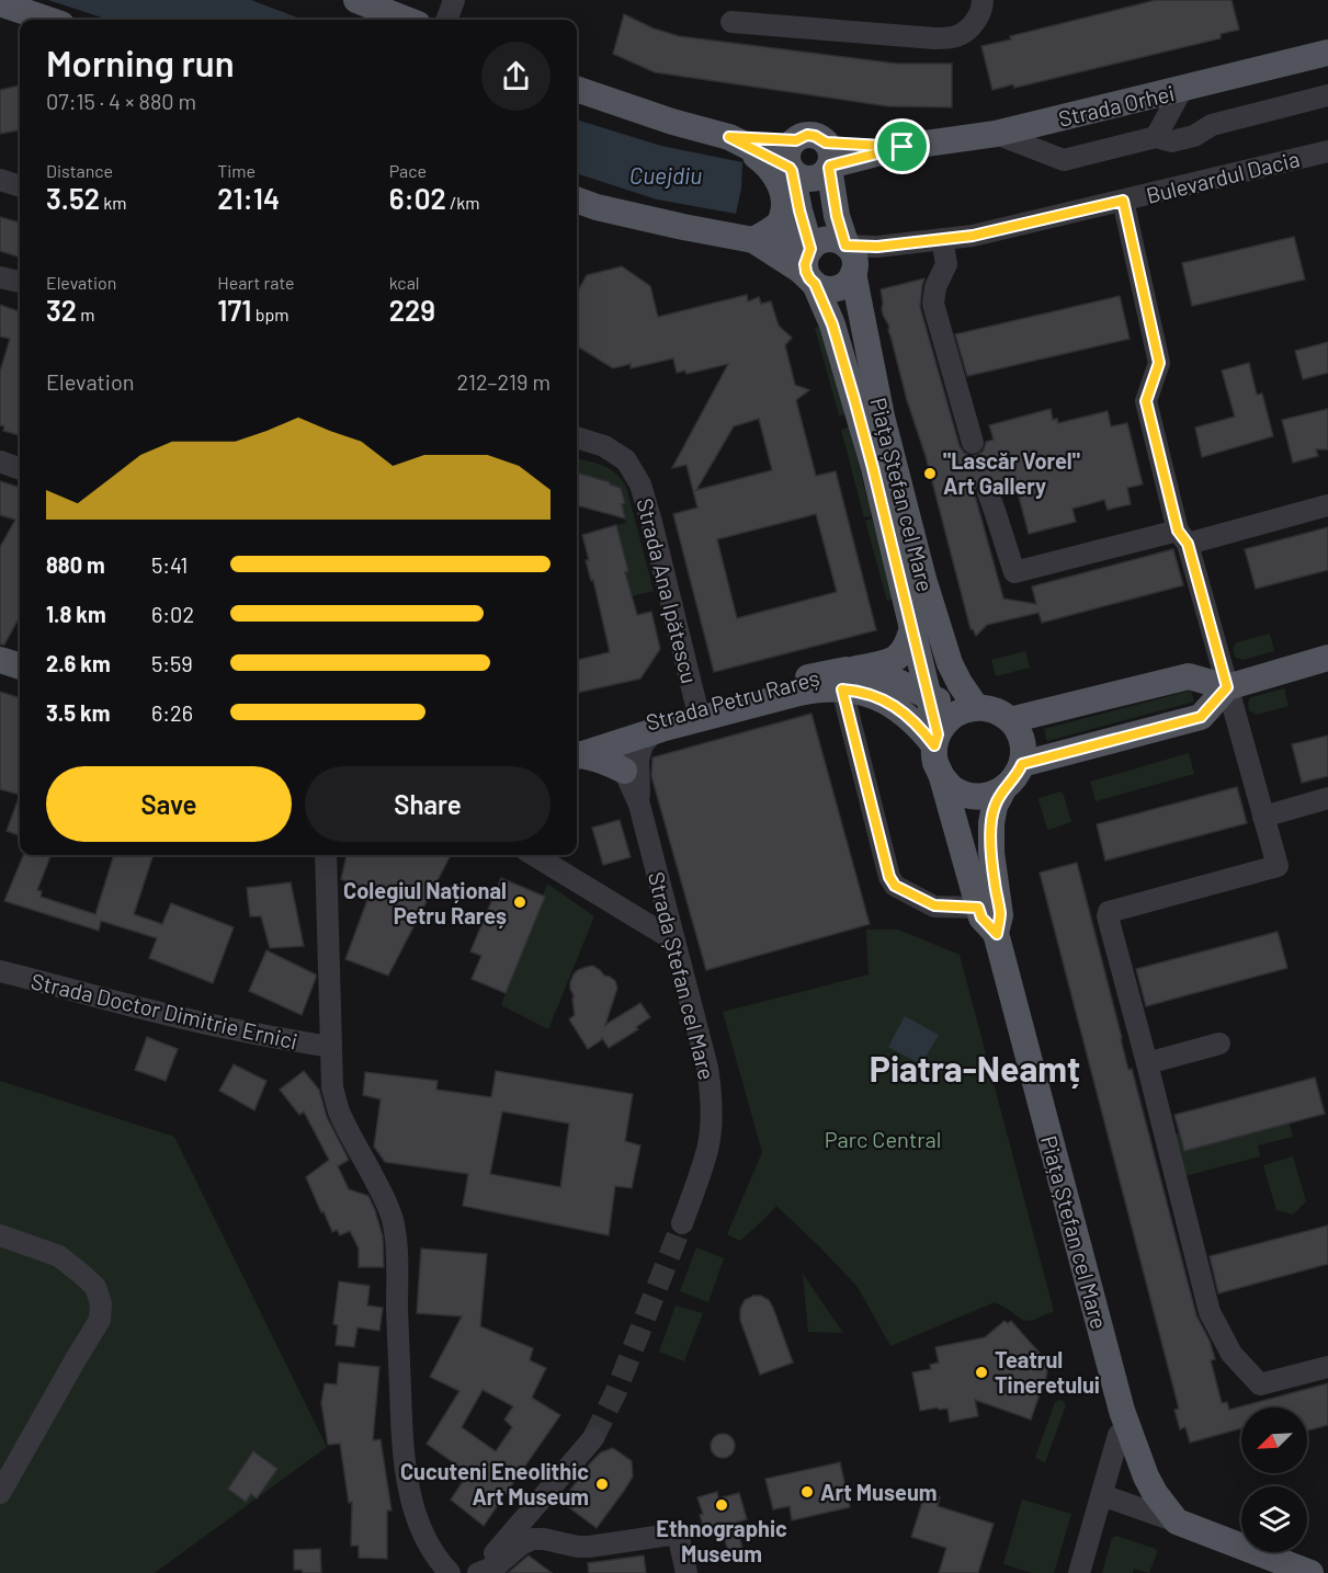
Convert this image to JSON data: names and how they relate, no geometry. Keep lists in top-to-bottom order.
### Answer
{
  "streets": {
    "main road": ["Strada Orhei", "Piața Ștefan cel Mare", "Strada Petru Rareș"],
    "street": [
      "Bulevardul Dacia",
      "Strada Ana Ipătescu",
      "Strada Ștefan cel Mare",
      "Strada Doctor Dimitrie Ernici"
    ]
  },
  "crossings": [
    ["Bulevardul Dacia", "Piața Ștefan cel Mare"],
    ["Piața Ștefan cel Mare", "Strada Petru Rareș"],
    ["Strada Ana Ipătescu", "Strada Petru Rareș"],
    ["Strada Petru Rareș", "Strada Ștefan cel Mare"]
  ],
  "districts": ["Piatra-Neamț"],
  "water": ["Cuejdiu"],
  "parks": ["Parc Central"],
  "places": [
    "\"Lascăr Vorel\" Art Gallery",
    "Colegiul Național Petru Rareș",
    "Teatrul Tineretului",
    "Cucuteni Eneolithic Art Museum",
    "Art Museum",
    "Ethnographic Museum"
  ],
  "north": "bottom left",
  "page": {
    "heading": ["Morning run", "07:15 · 4 × 880 m"],
    "stats": [
      ["Distance", "3.52 km"],
      ["Time", "21:14"],
      ["Pace", "6:02 /km"],
      ["Elevation", "32 m"],
      ["Heart rate", "171 bpm"],
      ["kcal", "229"]
    ],
    "chart": ["Elevation", "212–219 m"],
    "list": [
      {
        "name": "880 m",
        "note": "5:41"
      },
      {
        "name": "1.8 km",
        "note": "6:02"
      },
      {
        "name": "2.6 km",
        "note": "5:59"
      },
      {
        "name": "3.5 km",
        "note": "6:26"
      }
    ],
    "buttons": ["Save", "Share"]
  }
}
